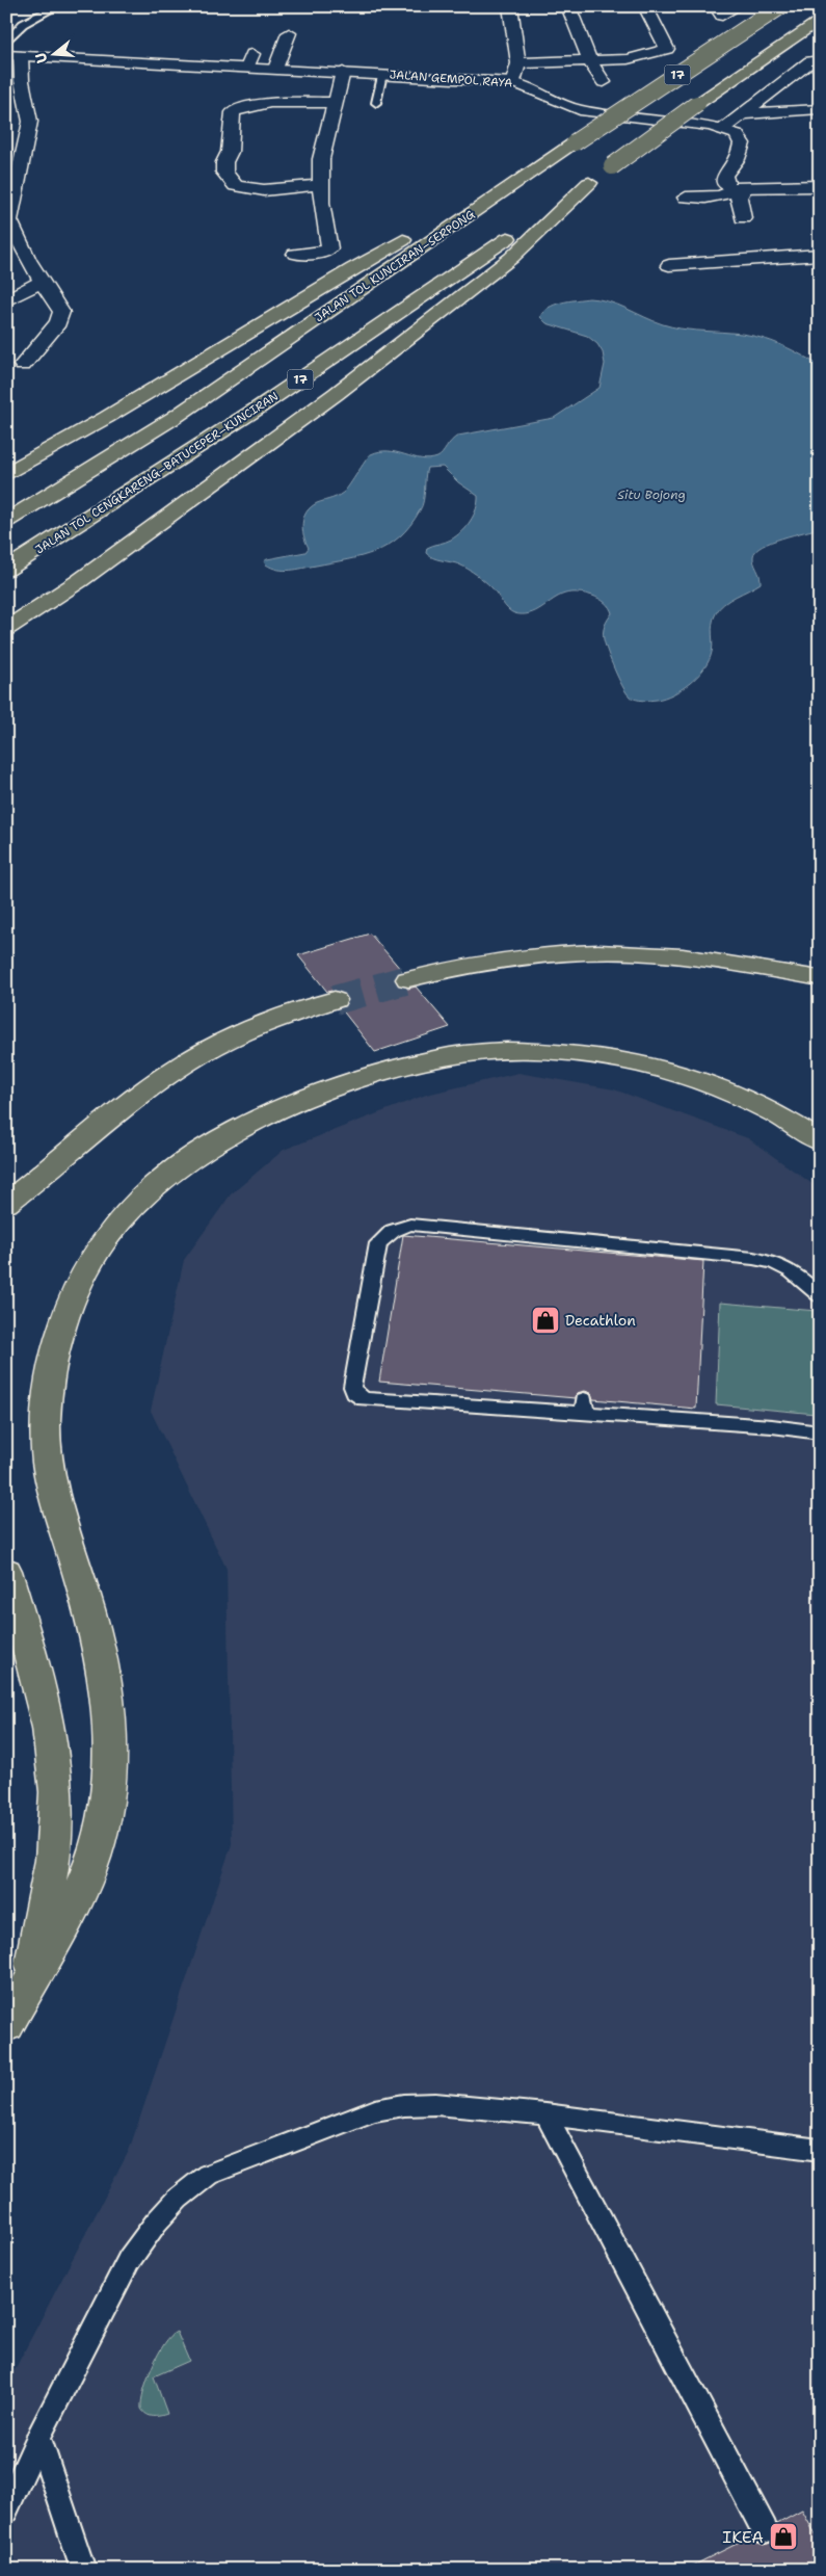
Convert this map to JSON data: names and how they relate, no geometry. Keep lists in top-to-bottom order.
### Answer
{
  "streets": {
    "highway": ["17", "JALAN TOL KUNCIRAN–SERPONG", "JALAN TOL CENGKARENG–BATUCEPER–KUNCIRAN"],
    "street": ["JALAN GEMPOL RAYA"]
  },
  "crossings": [
    ["17", "JALAN TOL CENGKARENG–BATUCEPER–KUNCIRAN"]
  ],
  "water": ["Situ Bojong"],
  "places": {
    "shop": ["Decathlon", "IKEA"]
  },
  "north": "left"
}
